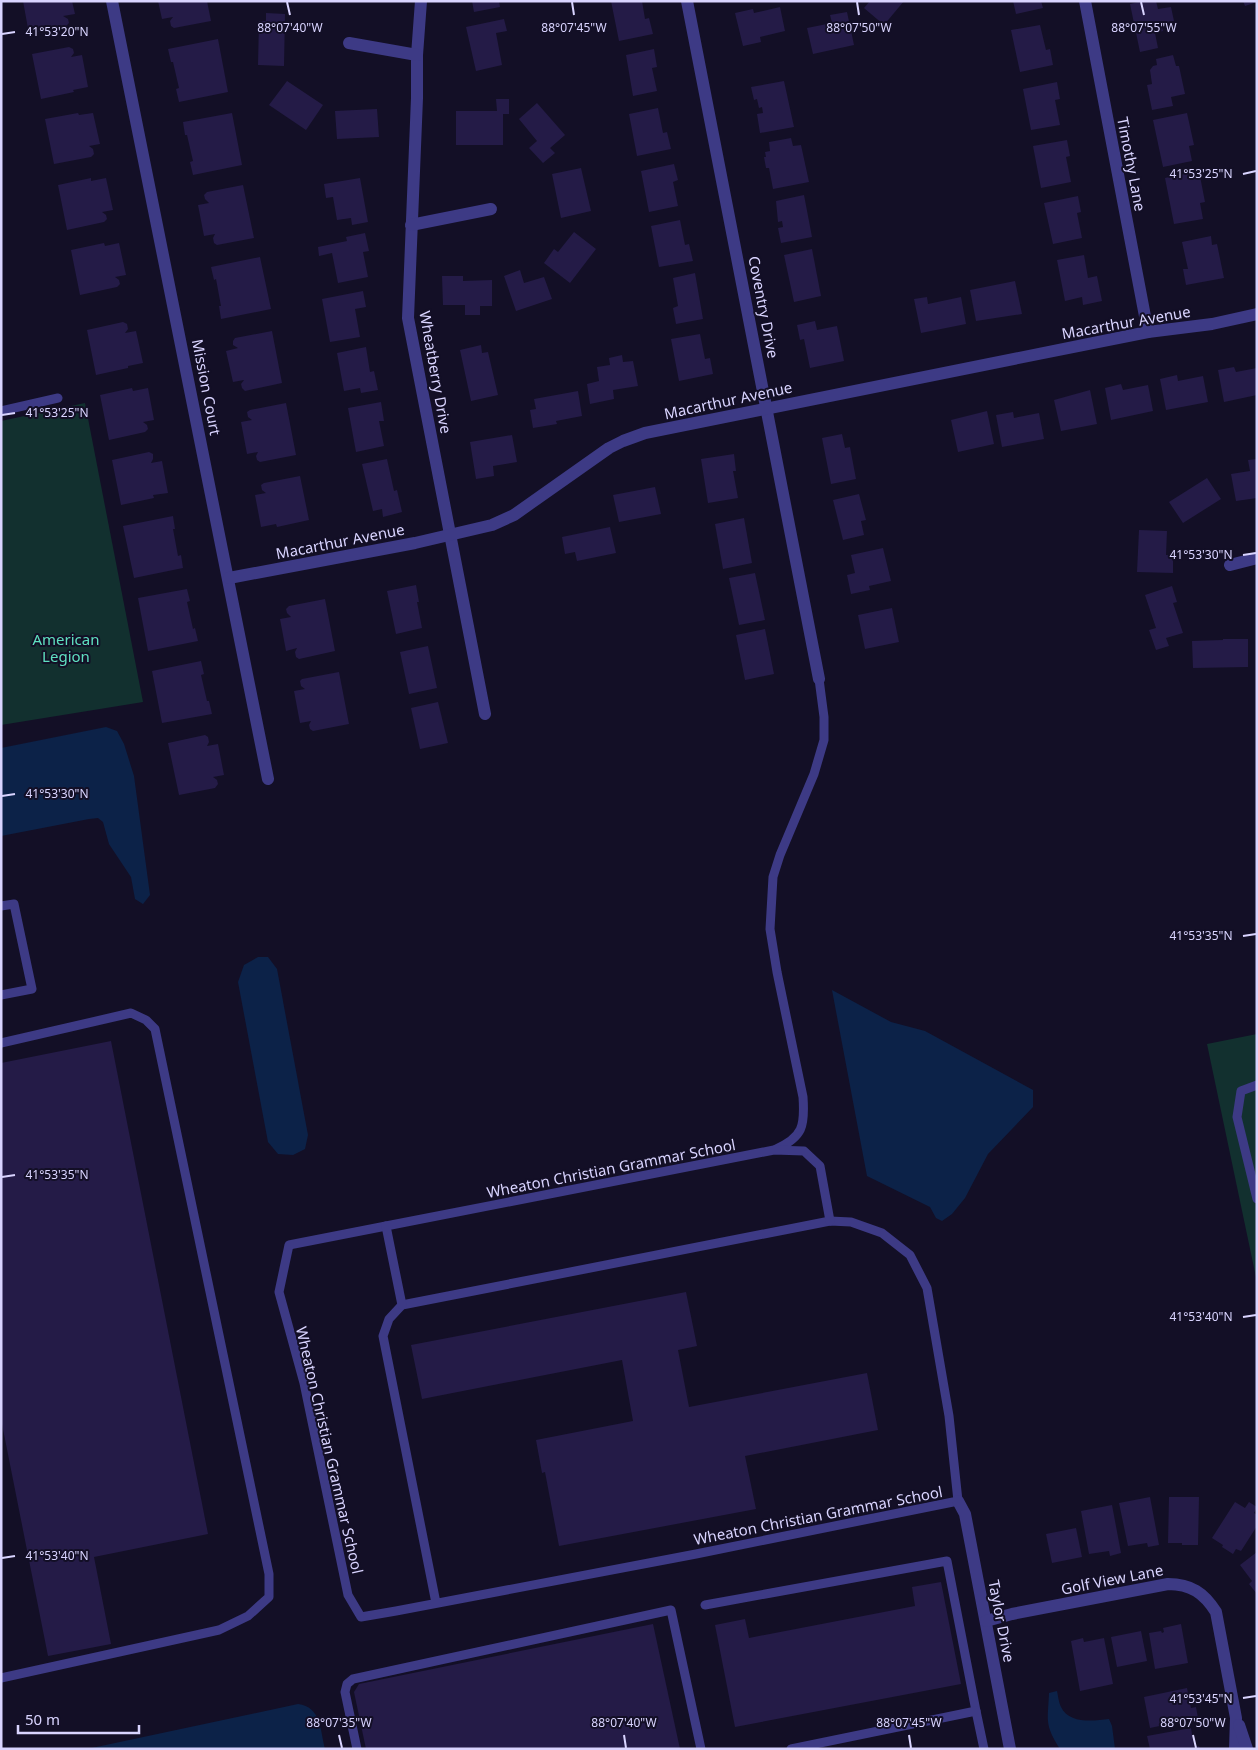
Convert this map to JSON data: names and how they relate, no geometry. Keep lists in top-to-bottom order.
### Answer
{
  "streets": {
    "street": [
      "Timothy Lane",
      "Coventry Drive",
      "Macarthur Avenue",
      "Wheatberry Drive",
      "Mission Court",
      "Golf View Lane",
      "Taylor Drive"
    ],
    "lane": ["Wheaton Christian Grammar School"]
  },
  "crossings": [
    ["Timothy Lane", "Macarthur Avenue"],
    ["Coventry Drive", "Macarthur Avenue"],
    ["Coventry Drive", "Wheaton Christian Grammar School"],
    ["Macarthur Avenue", "Wheatberry Drive"],
    ["Macarthur Avenue", "Mission Court"],
    ["Wheaton Christian Grammar School", "Taylor Drive"],
    ["Golf View Lane", "Taylor Drive"]
  ],
  "parks": ["American Legion"],
  "scale_bar": "50 m",
  "coordinates": [
    "88°07'40\"W",
    "88°07'45\"W",
    "88°07'50\"W",
    "88°07'55\"W",
    "41°53'20\"N",
    "41°53'25\"N",
    "41°53'30\"N",
    "41°53'35\"N",
    "41°53'40\"N",
    "41°53'45\"N",
    "88°07'35\"W"
  ]
}
